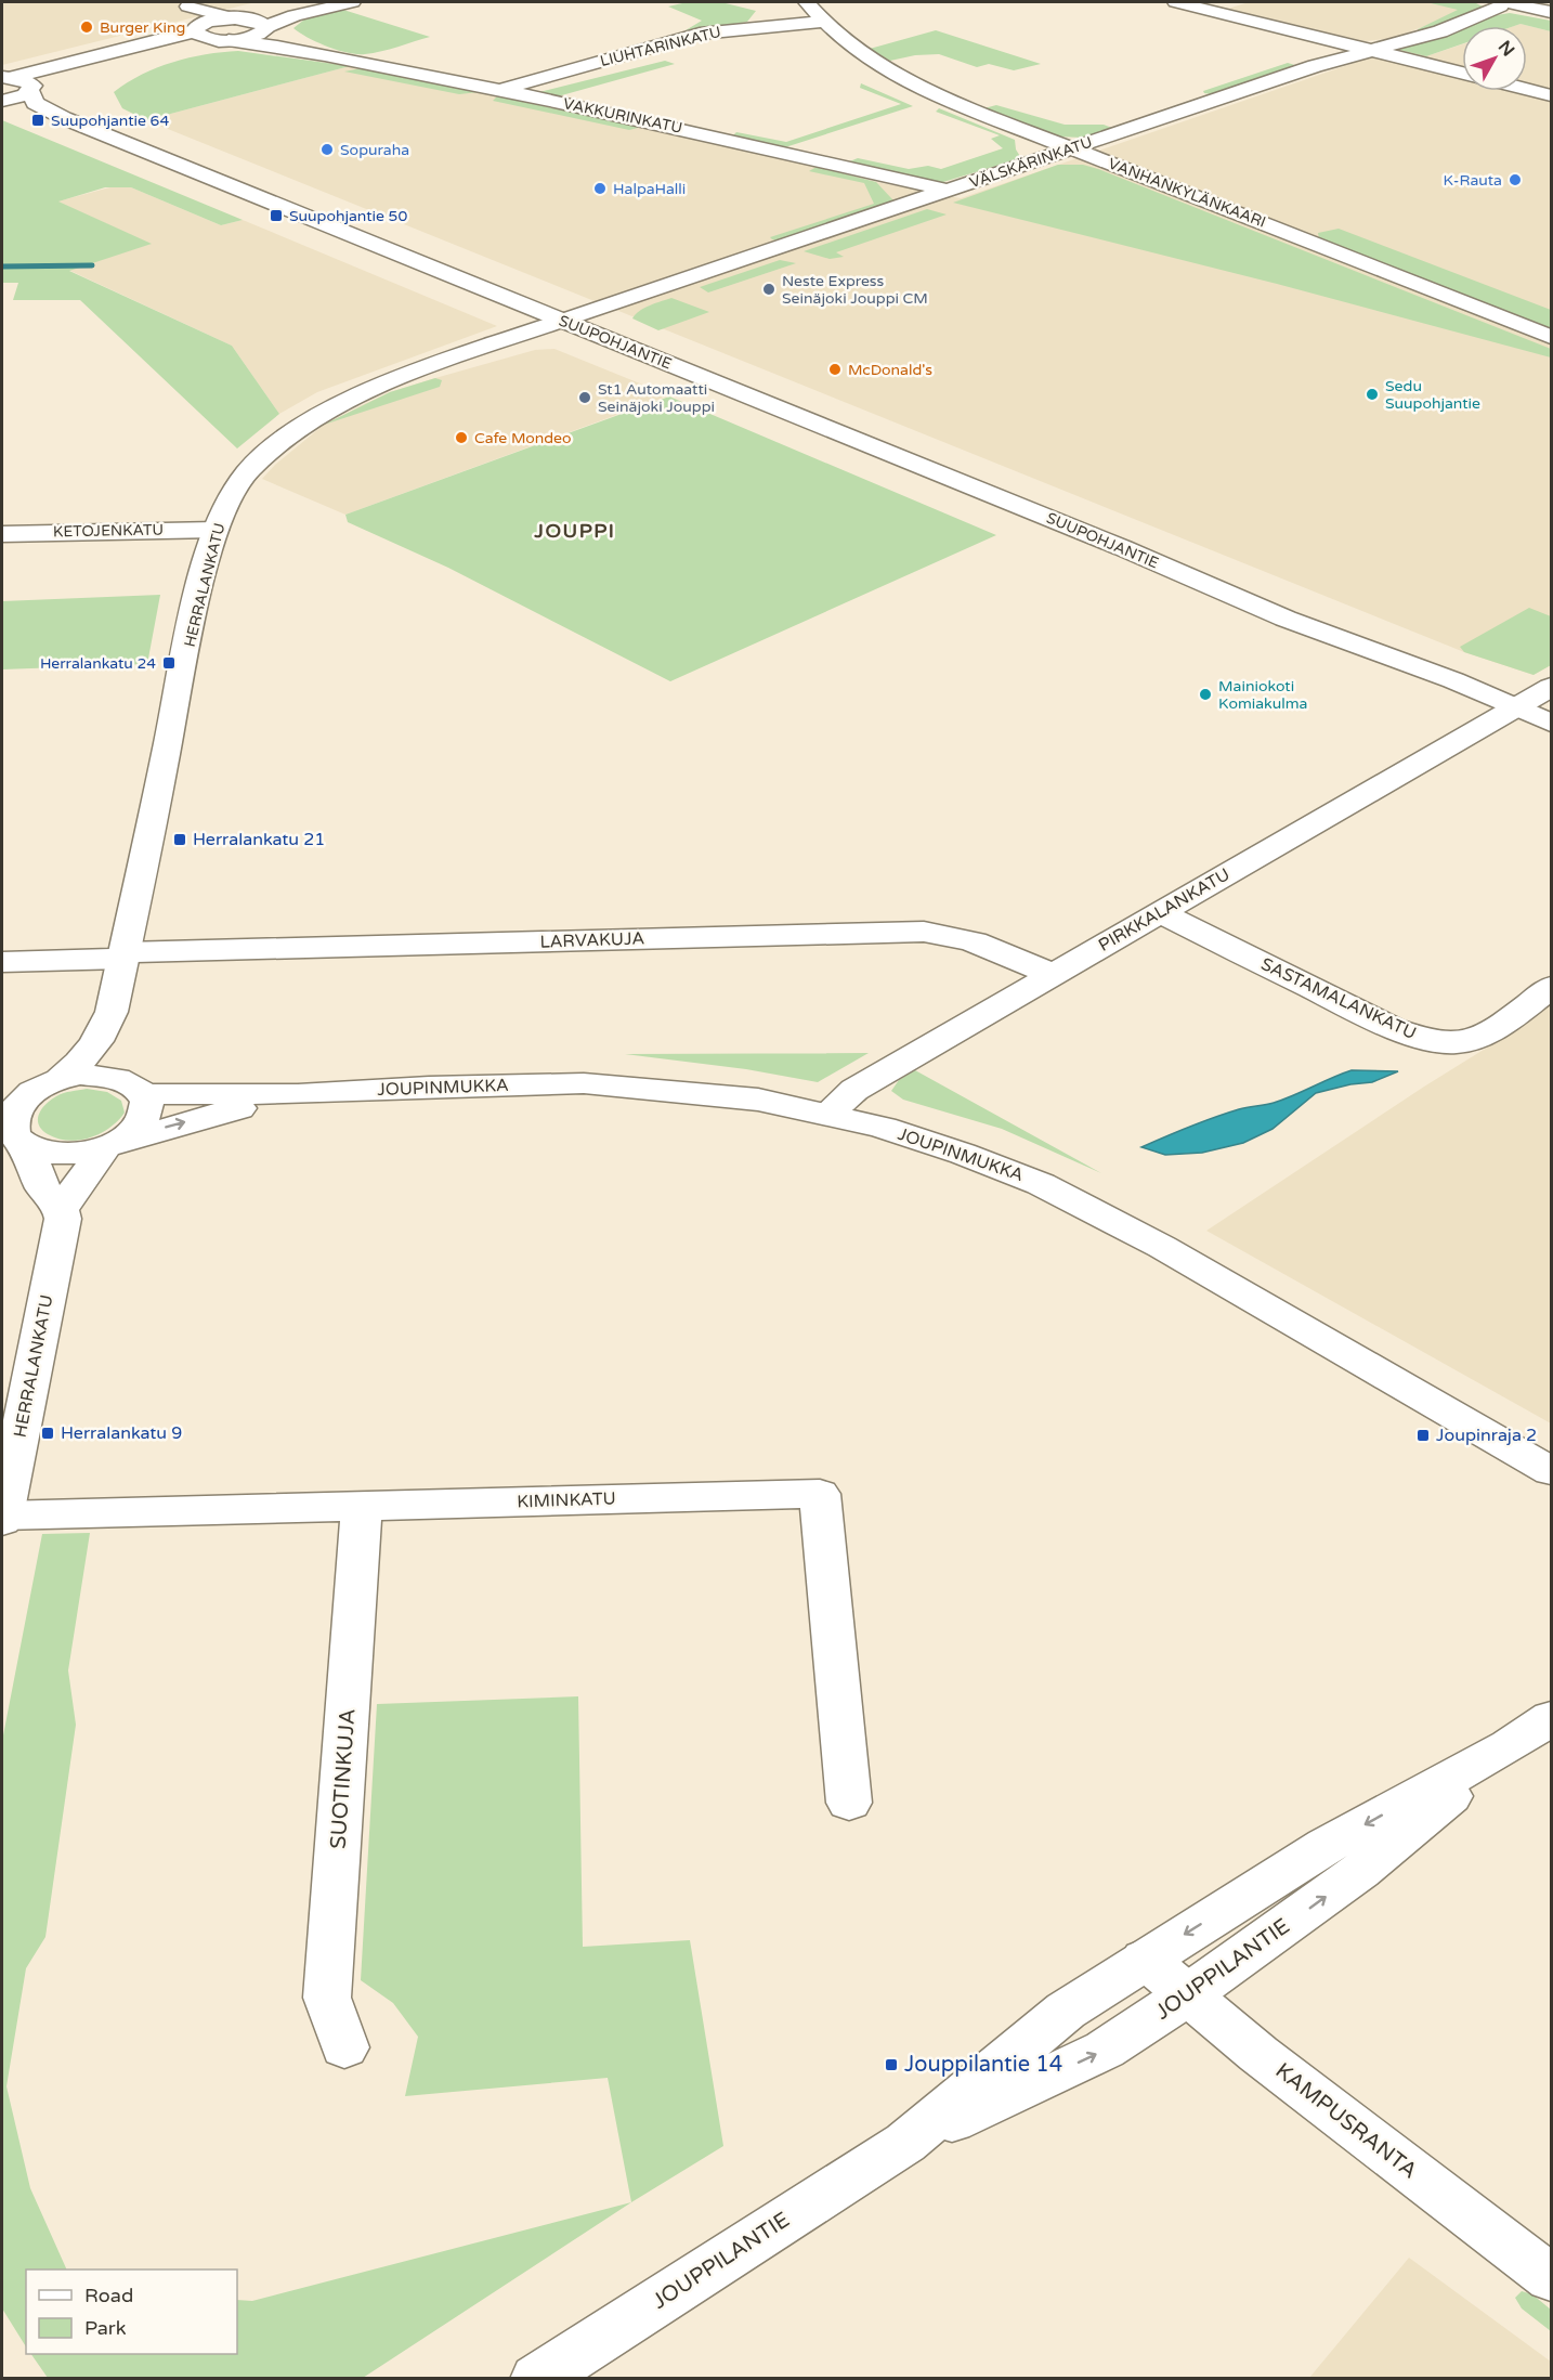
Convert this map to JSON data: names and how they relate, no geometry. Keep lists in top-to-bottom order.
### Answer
{
  "streets": {
    "street": [
      "LIUHTARINKATU",
      "VAKKURINKATU",
      "VÄLSKÄRINKATU",
      "VANHANKYLÄNKAARI",
      "SUUPOHJANTIE",
      "KETOJENKATU",
      "HERRALANKATU",
      "PIRKKALANKATU",
      "LARVAKUJA",
      "SASTAMALANKATU",
      "JOUPINMUKKA",
      "KIMINKATU",
      "SUOTINKUJA",
      "JOUPPILANTIE",
      "KAMPUSRANTA"
    ]
  },
  "crossings": [
    ["LIUHTARINKATU", "VAKKURINKATU"],
    ["LIUHTARINKATU", "VANHANKYLÄNKAARI"],
    ["VAKKURINKATU", "VÄLSKÄRINKATU"],
    ["VÄLSKÄRINKATU", "VANHANKYLÄNKAARI"],
    ["VÄLSKÄRINKATU", "SUUPOHJANTIE"],
    ["VÄLSKÄRINKATU", "HERRALANKATU"],
    ["SUUPOHJANTIE", "HERRALANKATU"],
    ["SUUPOHJANTIE", "PIRKKALANKATU"],
    ["KETOJENKATU", "HERRALANKATU"],
    ["HERRALANKATU", "LARVAKUJA"],
    ["HERRALANKATU", "JOUPINMUKKA"],
    ["HERRALANKATU", "KIMINKATU"],
    ["PIRKKALANKATU", "LARVAKUJA"],
    ["PIRKKALANKATU", "SASTAMALANKATU"],
    ["PIRKKALANKATU", "JOUPINMUKKA"],
    ["KIMINKATU", "SUOTINKUJA"],
    ["JOUPPILANTIE", "KAMPUSRANTA"]
  ],
  "districts": ["JOUPPI"],
  "places": {
    "other": [
      "Burger King",
      "Sopuraha",
      "K-Rauta",
      "HalpaHalli",
      "Neste Express Seinäjoki Jouppi CM",
      "McDonald's",
      "Sedu Suupohjantie",
      "St1 Automaatti Seinäjoki Jouppi",
      "Cafe Mondeo",
      "Mainiokoti Komiakulma"
    ],
    "transit": [
      "Suupohjantie 64",
      "Suupohjantie 50",
      "Herralankatu 24",
      "Herralankatu 21",
      "Herralankatu 9",
      "Joupinraja 2",
      "Jouppilantie 14"
    ]
  },
  "legend": ["Road", "Park"],
  "north": "top right"
}
